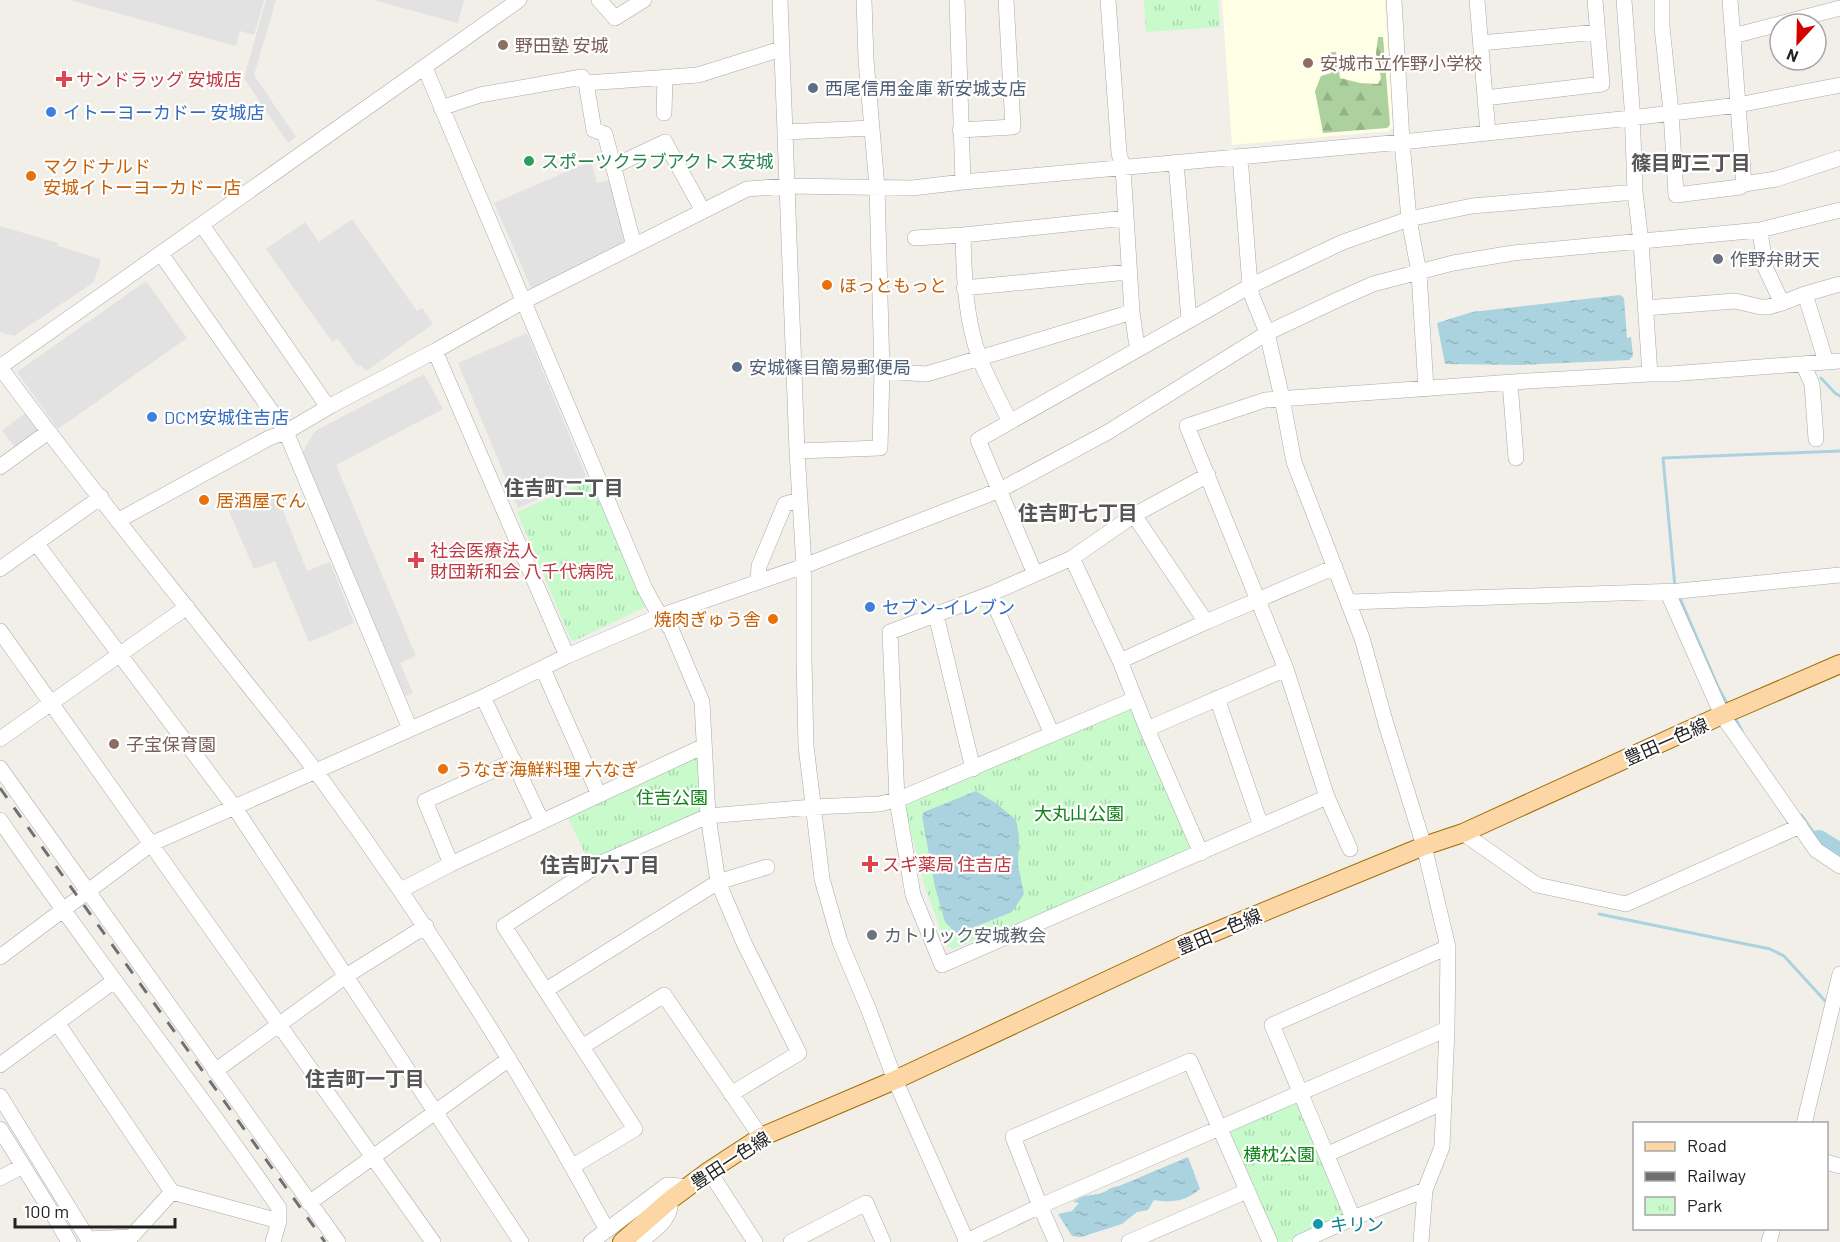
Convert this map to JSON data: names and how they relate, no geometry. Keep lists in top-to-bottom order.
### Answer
{
  "streets": {
    "main road": ["豊田一色線"]
  },
  "districts": [
    "篠目町三丁目",
    "住吉町二丁目",
    "住吉町七丁目",
    "住吉町六丁目",
    "住吉町一丁目"
  ],
  "parks": ["住吉公園", "大丸山公園", "横枕公園"],
  "places": {
    "other": [
      "野田塾 安城",
      "安城市立作野小学校",
      "西尾信用金庫 新安城支店",
      "イトーヨーカドー 安城店",
      "スポーツクラブアクトス安城",
      "マクドナルド 安城イトーヨーカドー店",
      "作野弁財天",
      "ほっともっと",
      "安城篠目簡易郵便局",
      "DCM安城住吉店",
      "居酒屋でん",
      "セブン-イレブン",
      "焼肉ぎゅう舎",
      "子宝保育園",
      "うなぎ海鮮料理 六なぎ",
      "カトリック安城教会",
      "キリン"
    ],
    "health": ["サンドラッグ 安城店", "社会医療法人 財団新和会 八千代病院", "スギ薬局 住吉店"]
  },
  "legend": ["Road", "Railway", "Park"],
  "scale_bar": "100 m",
  "north": "bottom"
}
